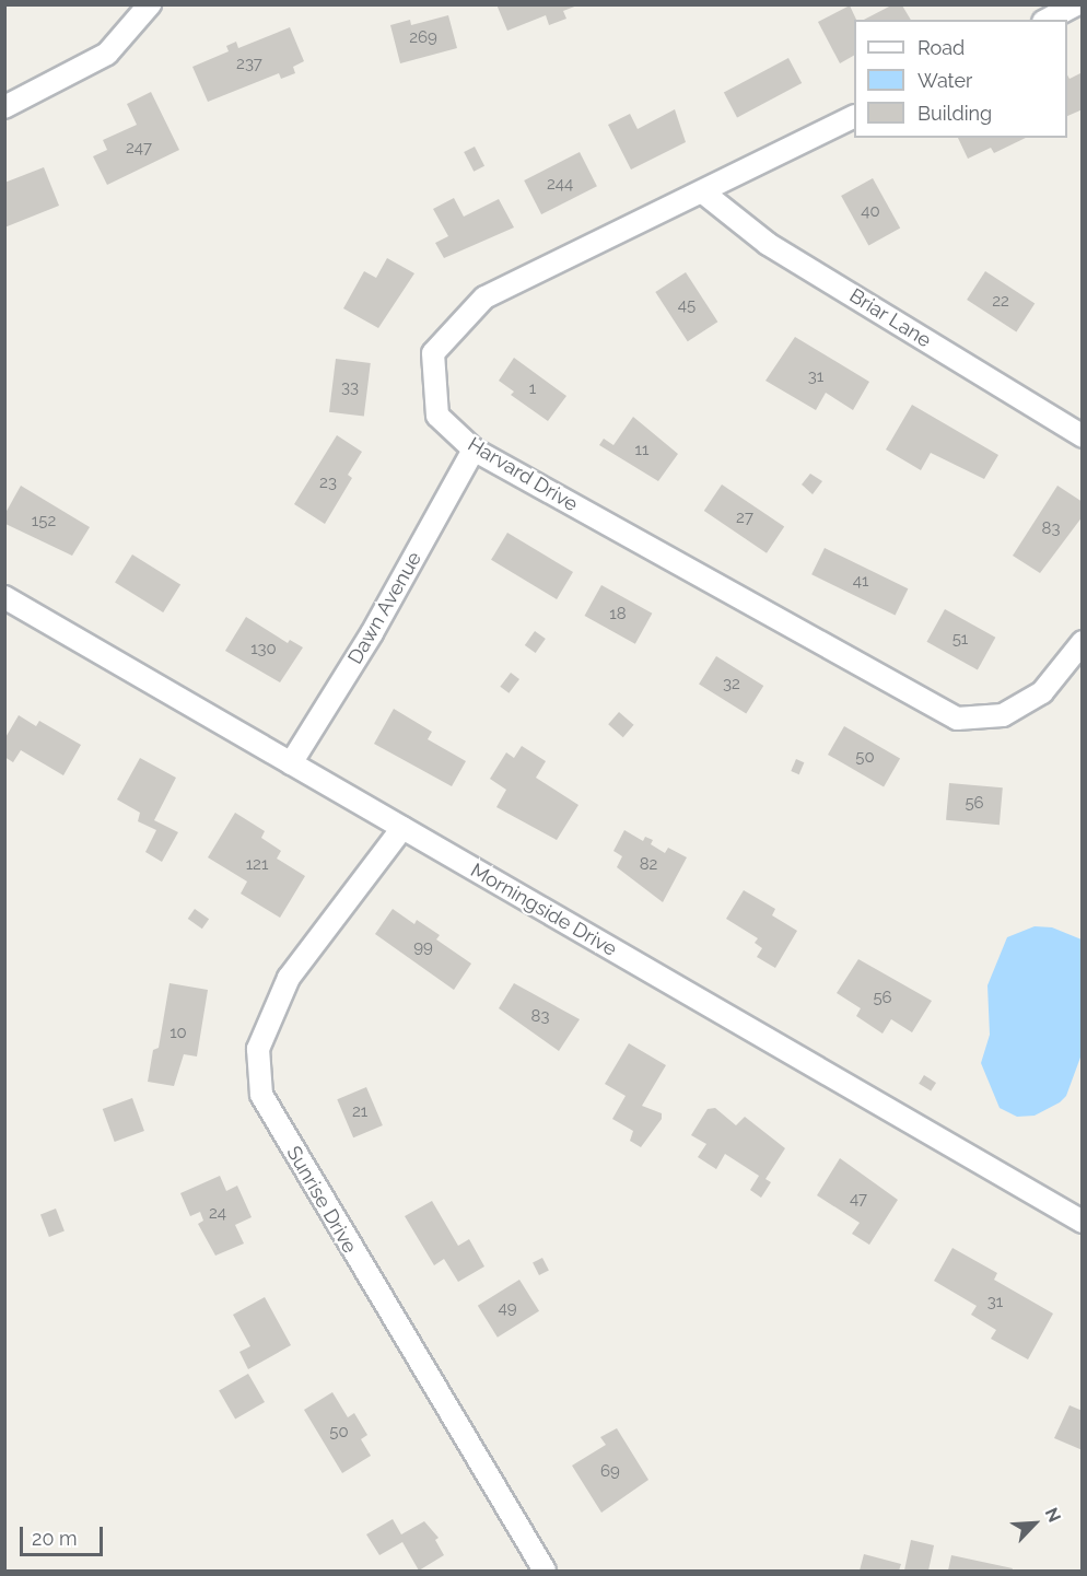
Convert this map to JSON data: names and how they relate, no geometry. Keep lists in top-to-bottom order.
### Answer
{
  "streets": {
    "street": [
      "Briar Lane",
      "Harvard Drive",
      "Dawn Avenue",
      "Morningside Drive",
      "Sunrise Drive"
    ]
  },
  "crossings": [
    ["Briar Lane", "Harvard Drive"],
    ["Harvard Drive", "Dawn Avenue"],
    ["Dawn Avenue", "Morningside Drive"],
    ["Morningside Drive", "Sunrise Drive"]
  ],
  "house_numbers": [
    "269",
    "237",
    "247",
    "244",
    "40",
    "22",
    "45",
    "31",
    "33",
    "1",
    "11",
    "23",
    "27",
    "152",
    "83",
    "41",
    "18",
    "51",
    "130",
    "32",
    "50",
    "56",
    "121",
    "82",
    "99",
    "56",
    "83",
    "10",
    "21",
    "47",
    "24",
    "31",
    "49",
    "50",
    "69"
  ],
  "legend": ["Road", "Water", "Building"],
  "scale_bar": "20 m",
  "north": "top right"
}
